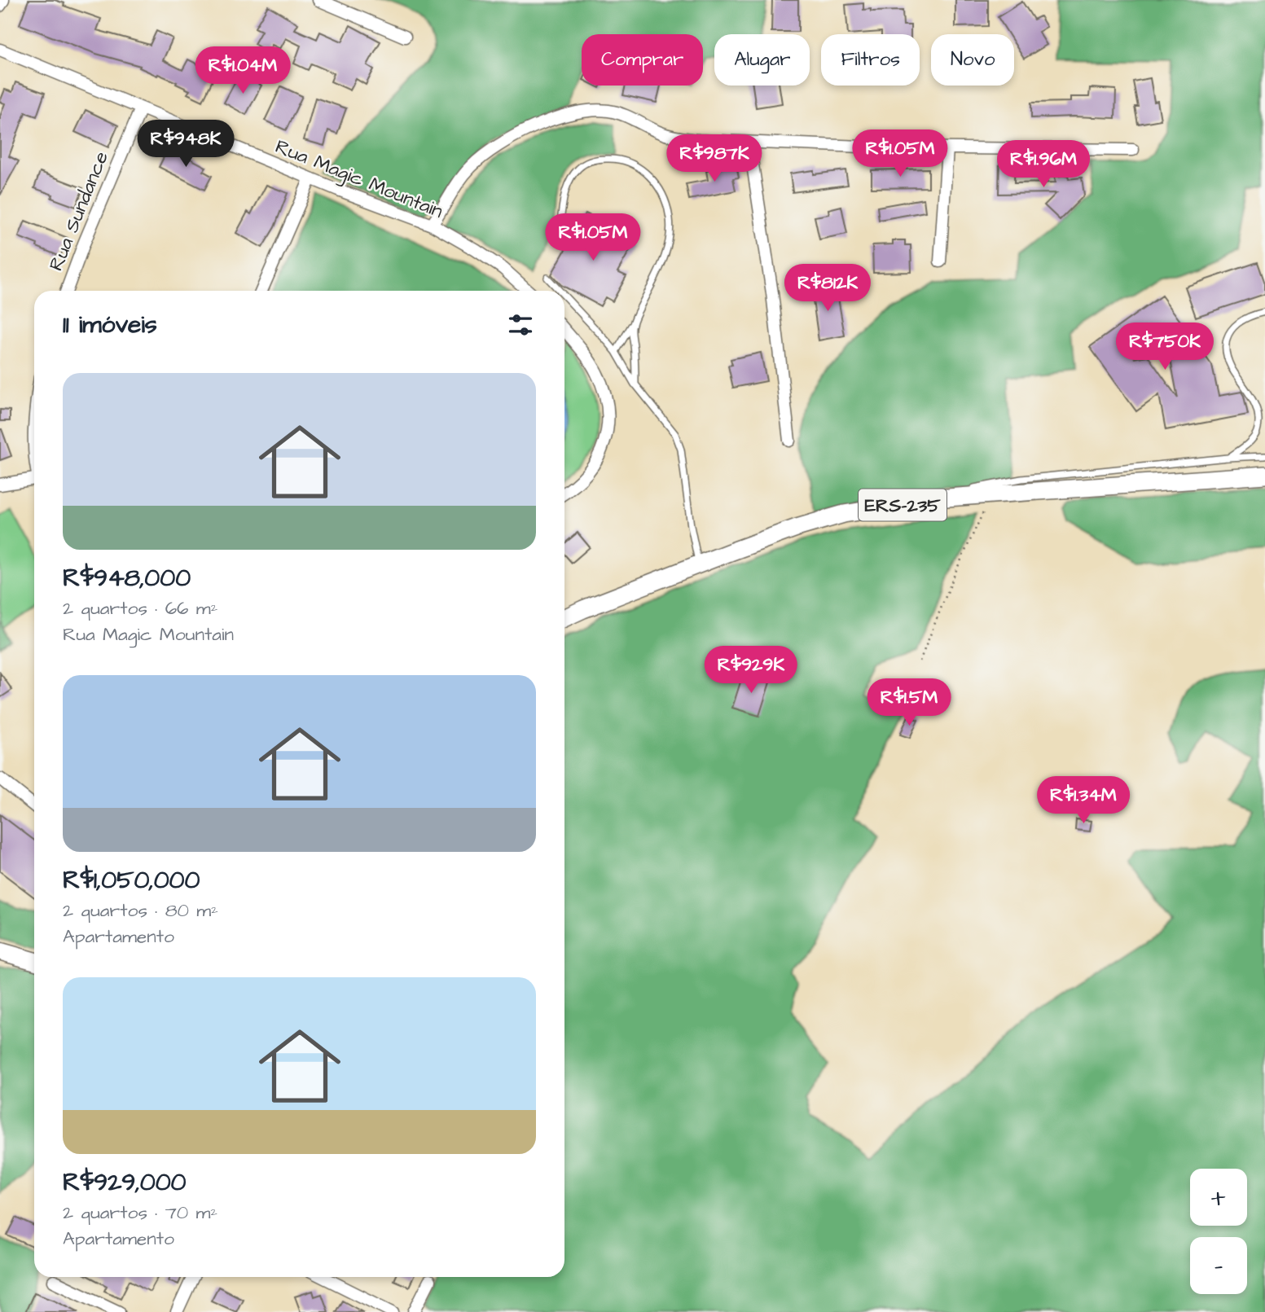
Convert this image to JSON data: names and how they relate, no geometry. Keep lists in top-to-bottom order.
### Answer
{
  "streets": {
    "main road": ["ERS-235"],
    "street": ["Rua Magic Mountain", "Rua Sundance"]
  },
  "crossings": [
    ["Rua Magic Mountain", "Rua Sundance"]
  ],
  "page": {
    "chip": [
      "Comprar",
      "Alugar",
      "Filtros",
      "Novo"
    ],
    "price": [
      "R$1.04M",
      "R$948K",
      "R$1.05M",
      "R$987K",
      "R$1.96M",
      "R$1.05M",
      "R$812K",
      "R$750K",
      "R$929K",
      "R$1.5M",
      "R$1.34M"
    ],
    "heading": "11 imóveis",
    "list": [
      {
        "name": "R$948,000",
        "note": "2 quartos · 66 m² · Rua Magic Mountain"
      },
      {
        "name": "R$1,050,000",
        "note": "2 quartos · 80 m² · Apartamento"
      },
      {
        "name": "R$929,000",
        "note": "2 quartos · 70 m² · Apartamento"
      }
    ],
    "map_buttons": ["+", "−"]
  }
}
